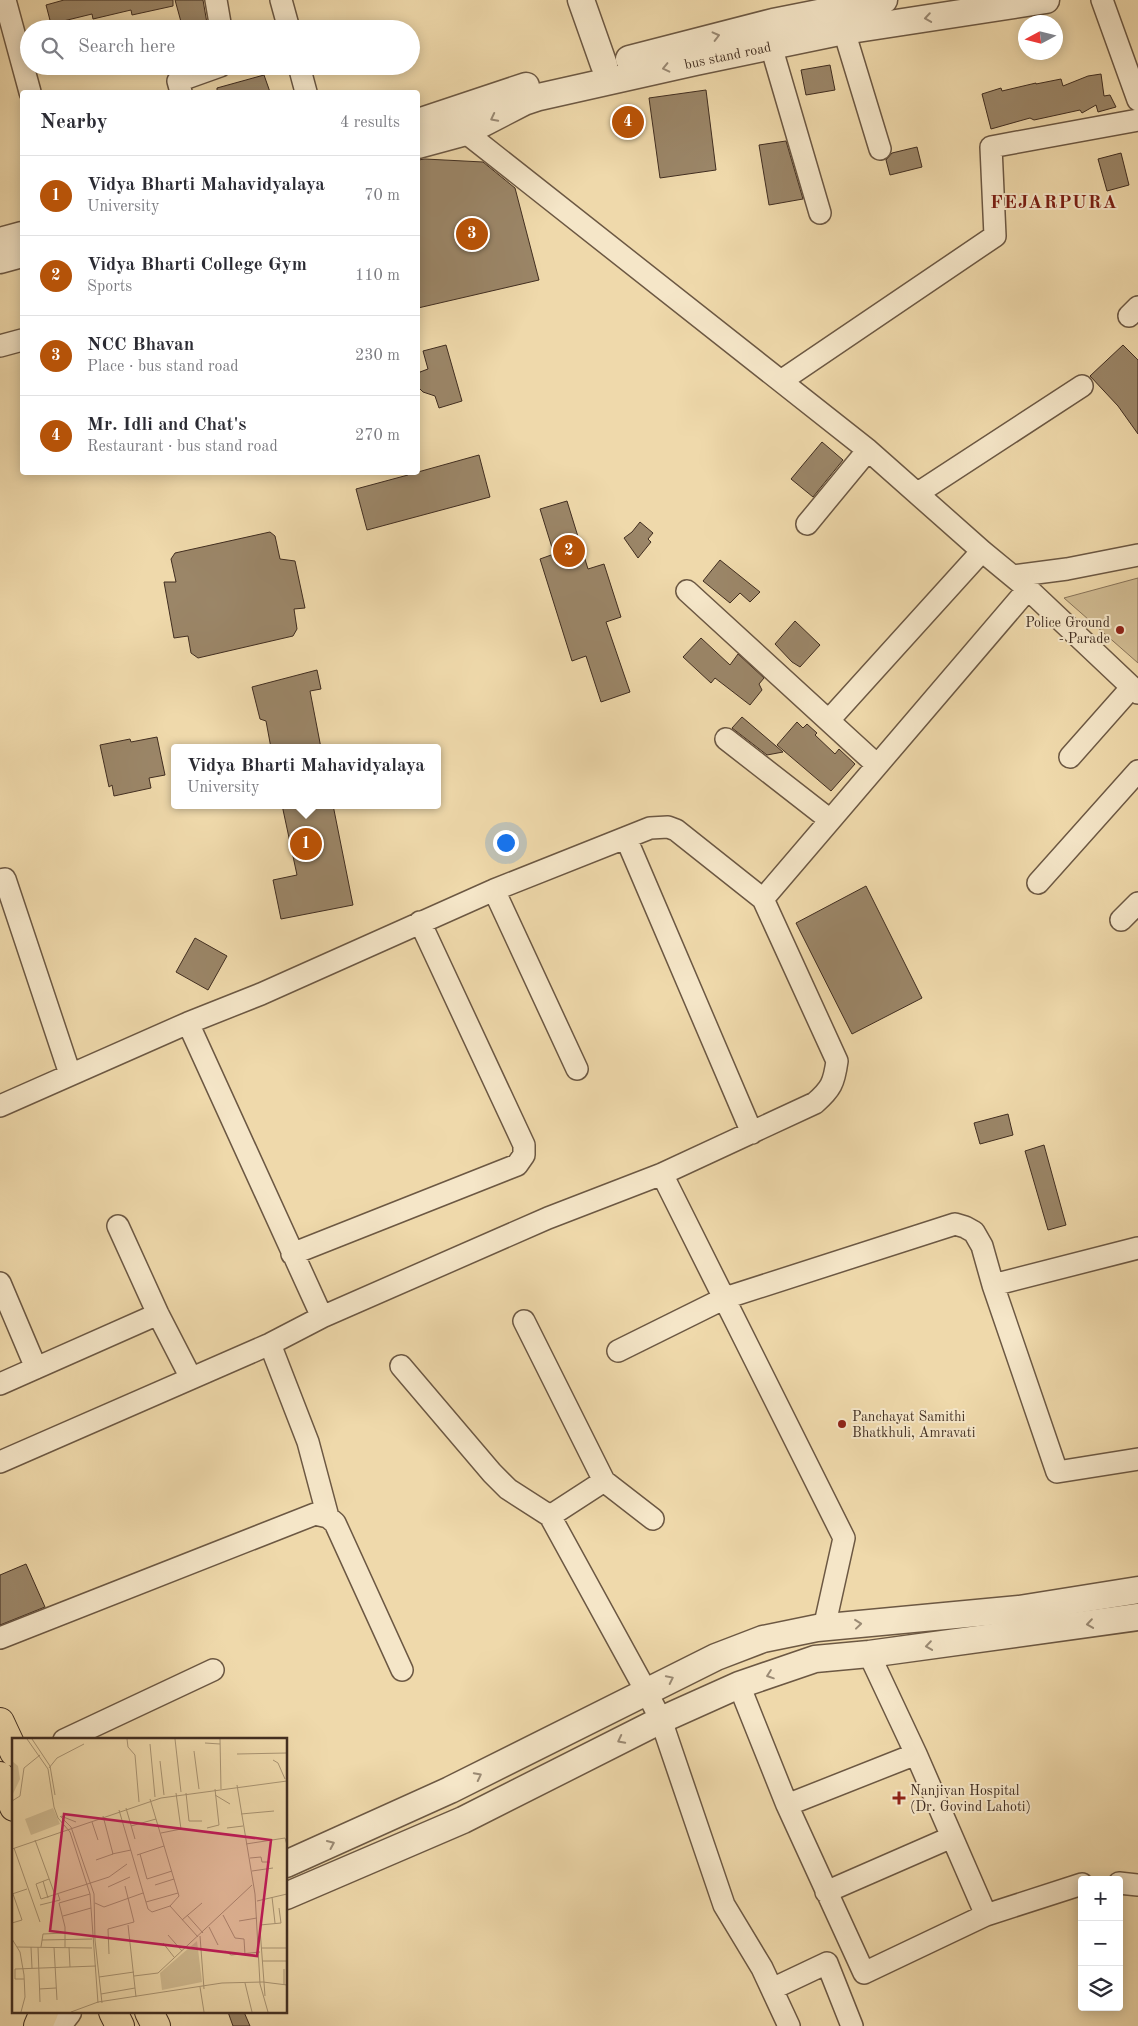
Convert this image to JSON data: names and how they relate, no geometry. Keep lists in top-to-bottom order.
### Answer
{
  "streets": {
    "street": ["bus stand road"]
  },
  "districts": ["FEJARPURA"],
  "places": {
    "other": ["Police Ground - Parade", "Panchayat Samithi Bhatkhuli, Amravati"],
    "health": ["Nanjivan Hospital (Dr. Govind Lahoti)"]
  },
  "north": "left",
  "page": {
    "search": "Search here",
    "heading": ["Nearby", "4 results"],
    "pins": [
      "4",
      "3",
      "2",
      "1"
    ],
    "list": [
      {
        "mark": "1",
        "name": "Vidya Bharti Mahavidyalaya",
        "note": "University",
        "value": "70 m"
      },
      {
        "mark": "2",
        "name": "Vidya Bharti College Gym",
        "note": "Sports",
        "value": "110 m"
      },
      {
        "mark": "3",
        "name": "NCC Bhavan",
        "note": "Place · bus stand road",
        "value": "230 m"
      },
      {
        "mark": "4",
        "name": "Mr. Idli and Chat's",
        "note": "Restaurant · bus stand road",
        "value": "270 m"
      }
    ],
    "popup": ["Vidya Bharti Mahavidyalaya", "University"],
    "map_buttons": ["+", "−"]
  }
}
